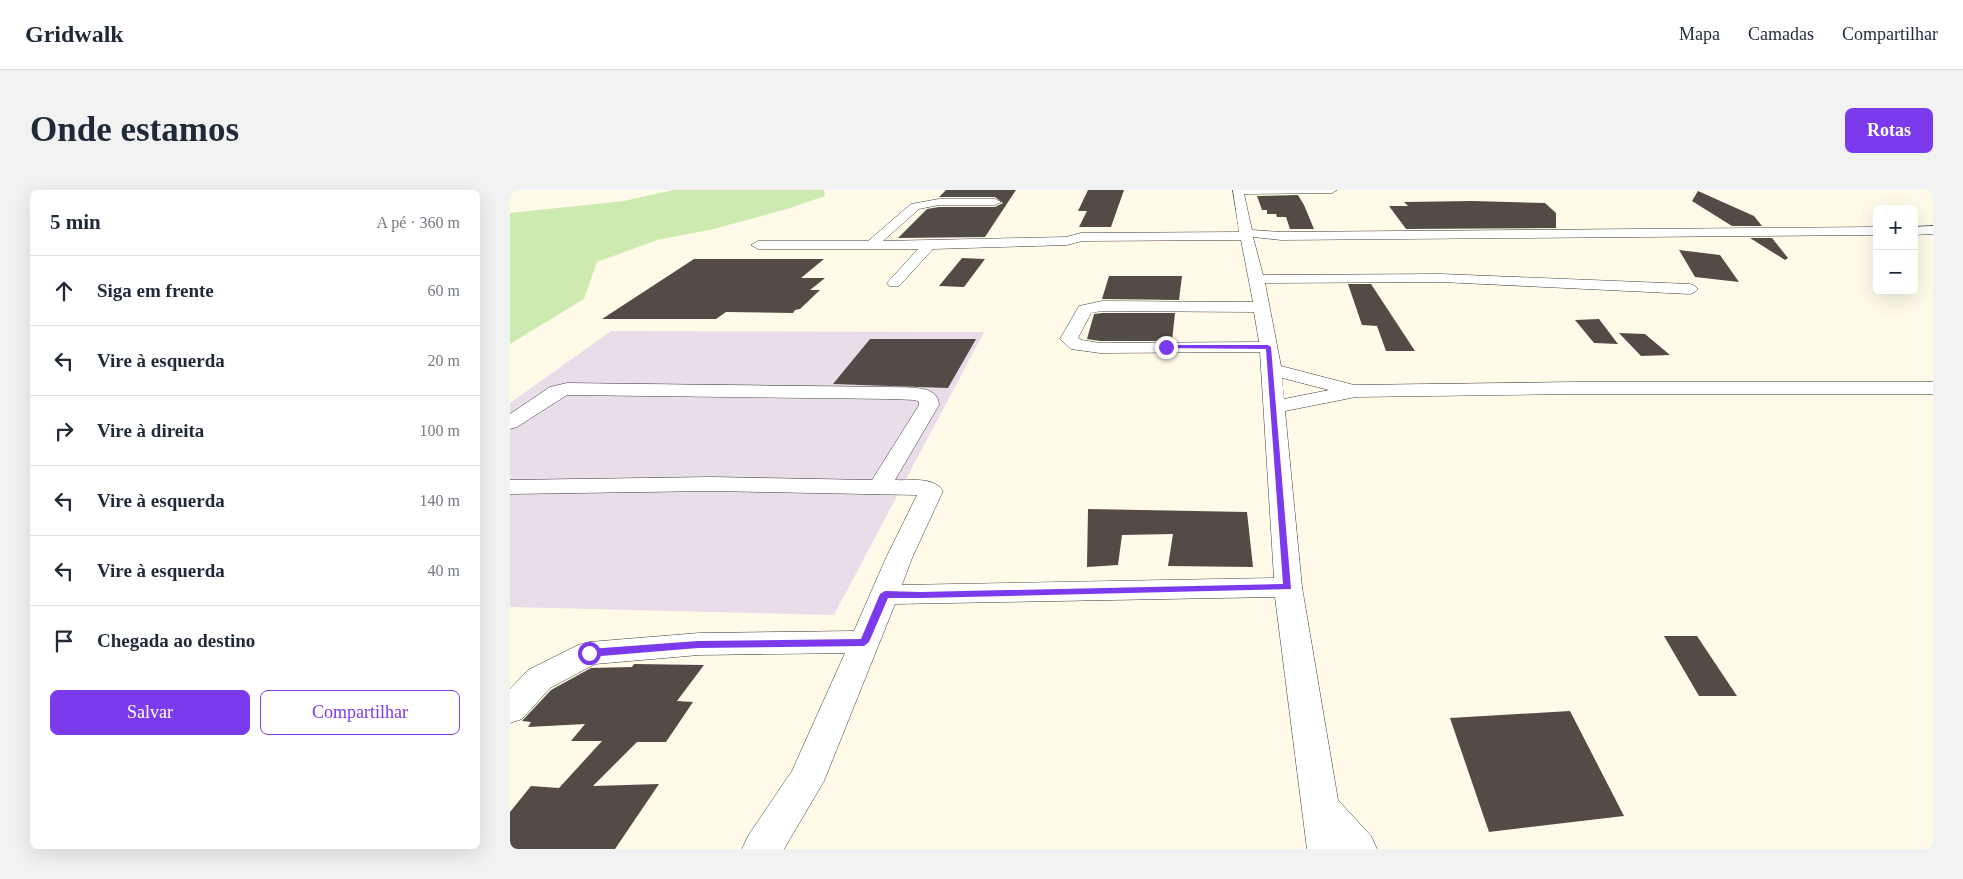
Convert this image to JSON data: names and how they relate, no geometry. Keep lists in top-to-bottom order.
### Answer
{
  "page": {
    "header": "Gridwalk",
    "nav": ["Mapa", "Camadas", "Compartilhar"],
    "buttons": [
      "Rotas",
      ["Salvar", "Compartilhar"]
    ],
    "title": "Onde estamos",
    "heading": ["5 min", "A pé · 360 m"],
    "map_buttons": ["+", "−"],
    "list": [
      ["Siga em frente", "60 m"],
      ["Vire à esquerda", "20 m"],
      ["Vire à direita", "100 m"],
      ["Vire à esquerda", "140 m"],
      ["Vire à esquerda", "40 m"],
      "Chegada ao destino"
    ]
  }
}
